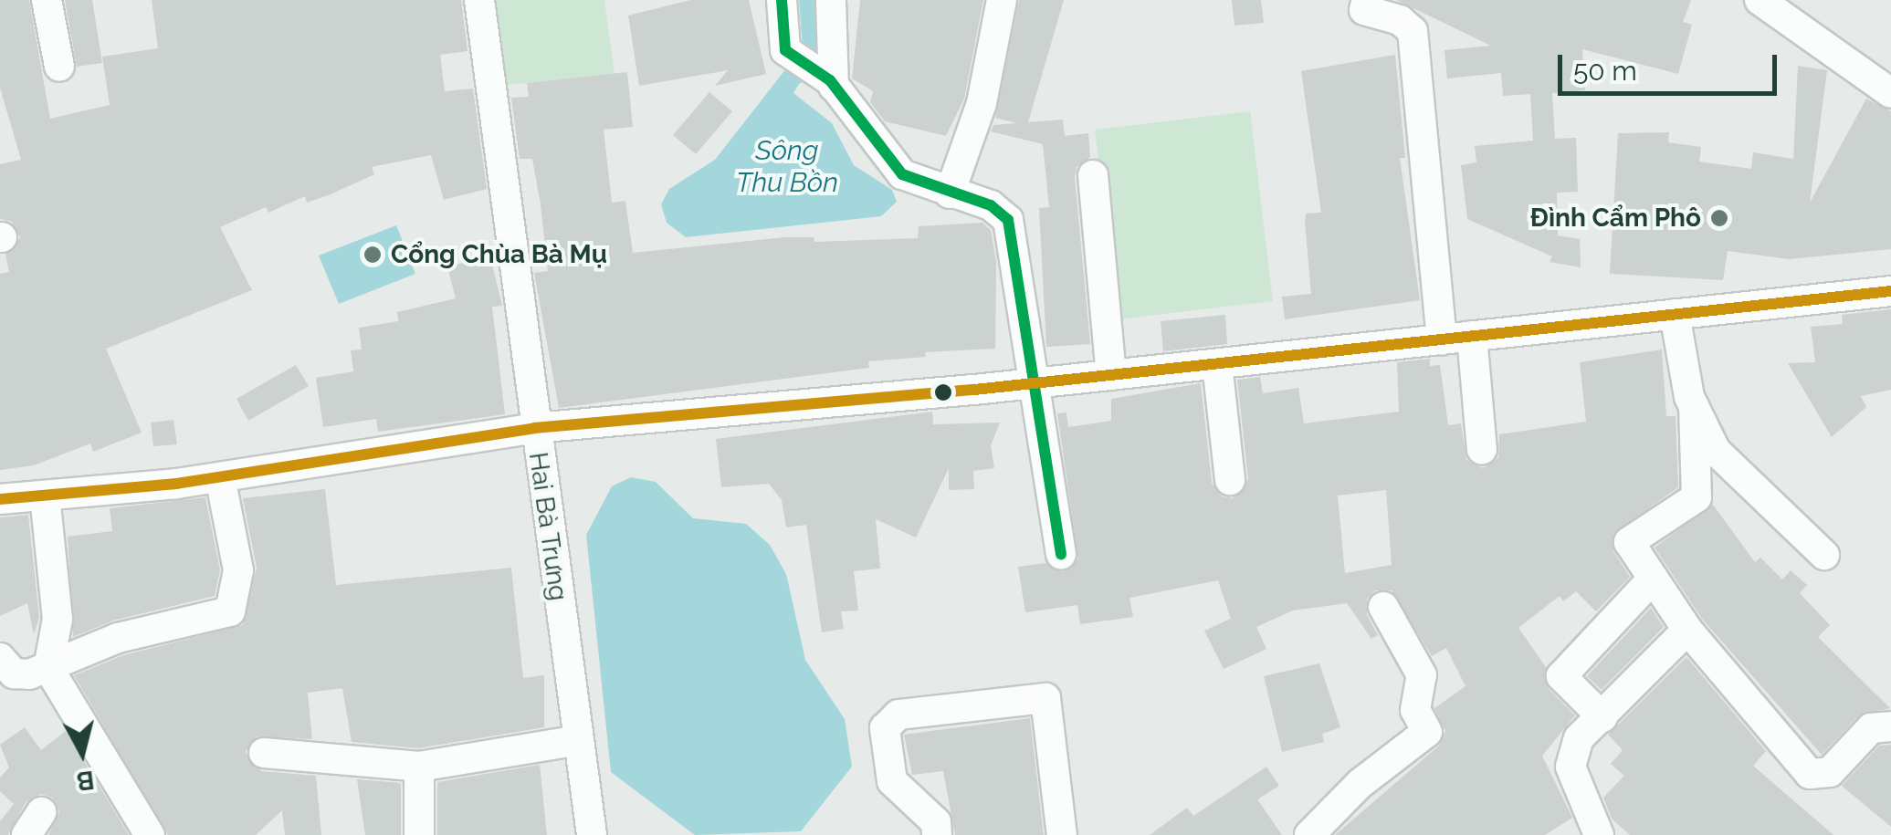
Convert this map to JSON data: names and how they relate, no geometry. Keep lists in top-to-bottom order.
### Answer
{
  "streets": {
    "street": ["Hai Bà Trưng"]
  },
  "water": ["Sông Thu Bồn"],
  "places": ["Đình Cẩm Phô", "Cổng Chùa Bà Mụ"],
  "scale_bar": "50 m",
  "north": "bottom"
}
